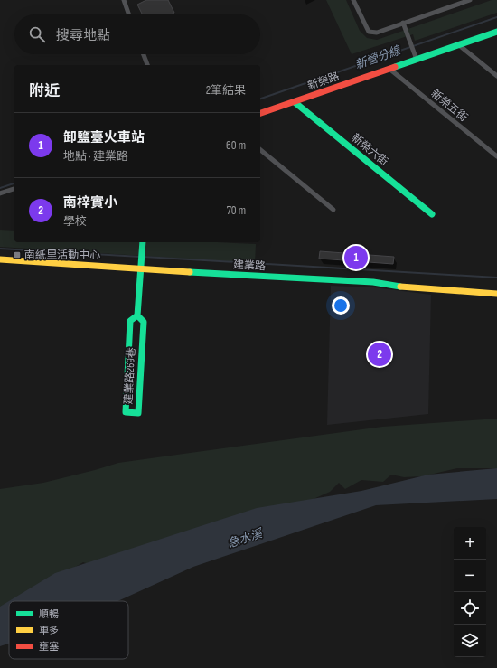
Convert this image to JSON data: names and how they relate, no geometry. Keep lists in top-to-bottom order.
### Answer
{
  "streets": {
    "street": [
      "新榮路",
      "新榮五街",
      "新榮六街",
      "建業路",
      "建業路269巷"
    ]
  },
  "crossings": [
    ["新榮路", "新榮五街"],
    ["新榮路", "新榮六街"],
    ["建業路", "建業路269巷"]
  ],
  "water": ["新營分線", "急水溪"],
  "places": {
    "transit": ["南紙里活動中心"]
  },
  "legend": ["順暢", "車多", "壅塞"],
  "page": {
    "search": "搜尋地點",
    "heading": ["附近", "2筆結果"],
    "list": [
      {
        "mark": "1",
        "name": "卸鹽臺火車站",
        "note": "地點 · 建業路",
        "value": "60 m"
      },
      {
        "mark": "2",
        "name": "南梓實小",
        "note": "學校",
        "value": "70 m"
      }
    ],
    "pins": ["1", "2"],
    "map_buttons": ["+", "−"]
  }
}
